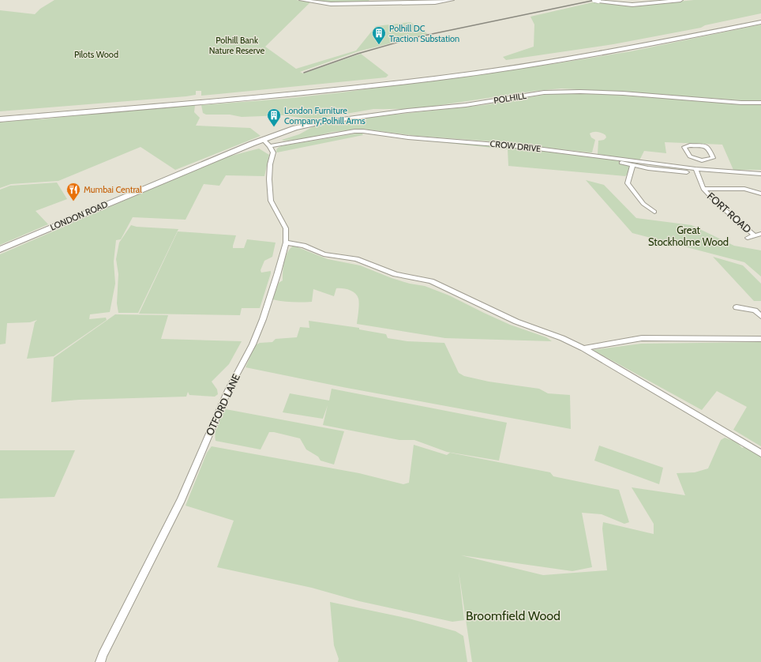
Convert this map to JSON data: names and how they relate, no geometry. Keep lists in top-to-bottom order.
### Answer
{
  "streets": {
    "main road": ["POLHILL", "LONDON ROAD"],
    "street": ["CROW DRIVE", "FORT ROAD", "OTFORD LANE"]
  },
  "crossings": [
    ["POLHILL", "LONDON ROAD"],
    ["CROW DRIVE", "FORT ROAD"],
    ["CROW DRIVE", "OTFORD LANE"]
  ],
  "parks": [
    "Polhill Bank Nature Reserve",
    "Pilots Wood",
    "Great Stockholme Wood",
    "Broomfield Wood"
  ],
  "places": {
    "building": ["Polhill DC Traction Substation", "London Furniture Company;Polhill Arms"],
    "restaurant": ["Mumbai Central"]
  }
}
